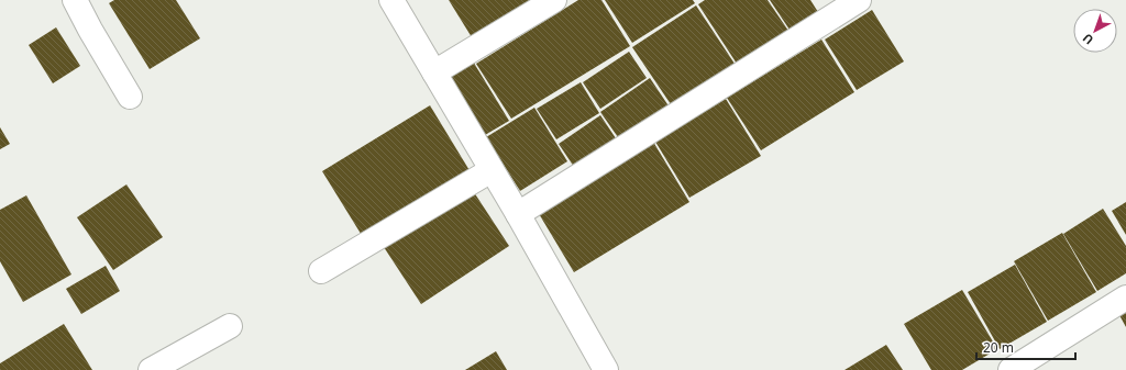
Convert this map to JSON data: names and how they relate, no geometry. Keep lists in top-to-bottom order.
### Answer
{
  "scale_bar": "20 m",
  "north": "bottom left"
}
